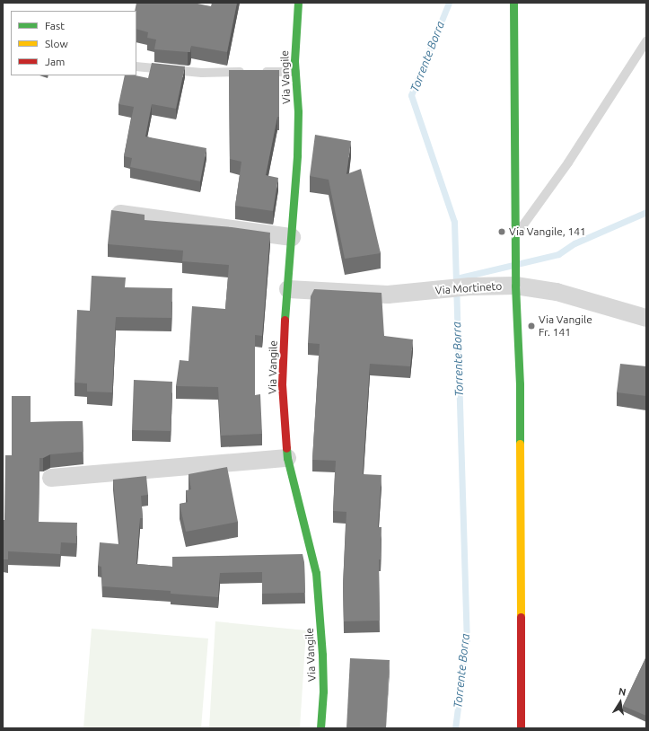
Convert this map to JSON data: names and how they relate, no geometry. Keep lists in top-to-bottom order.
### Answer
{
  "streets": {
    "street": ["Via Vangile", "Via Mortineto"]
  },
  "crossings": [
    ["Via Vangile", "Via Mortineto"]
  ],
  "water": ["Torrente Borra"],
  "places": ["Via Vangile, 141", "Via Vangile Fr. 141"],
  "legend": ["Fast", "Slow", "Jam"],
  "north": "top"
}
